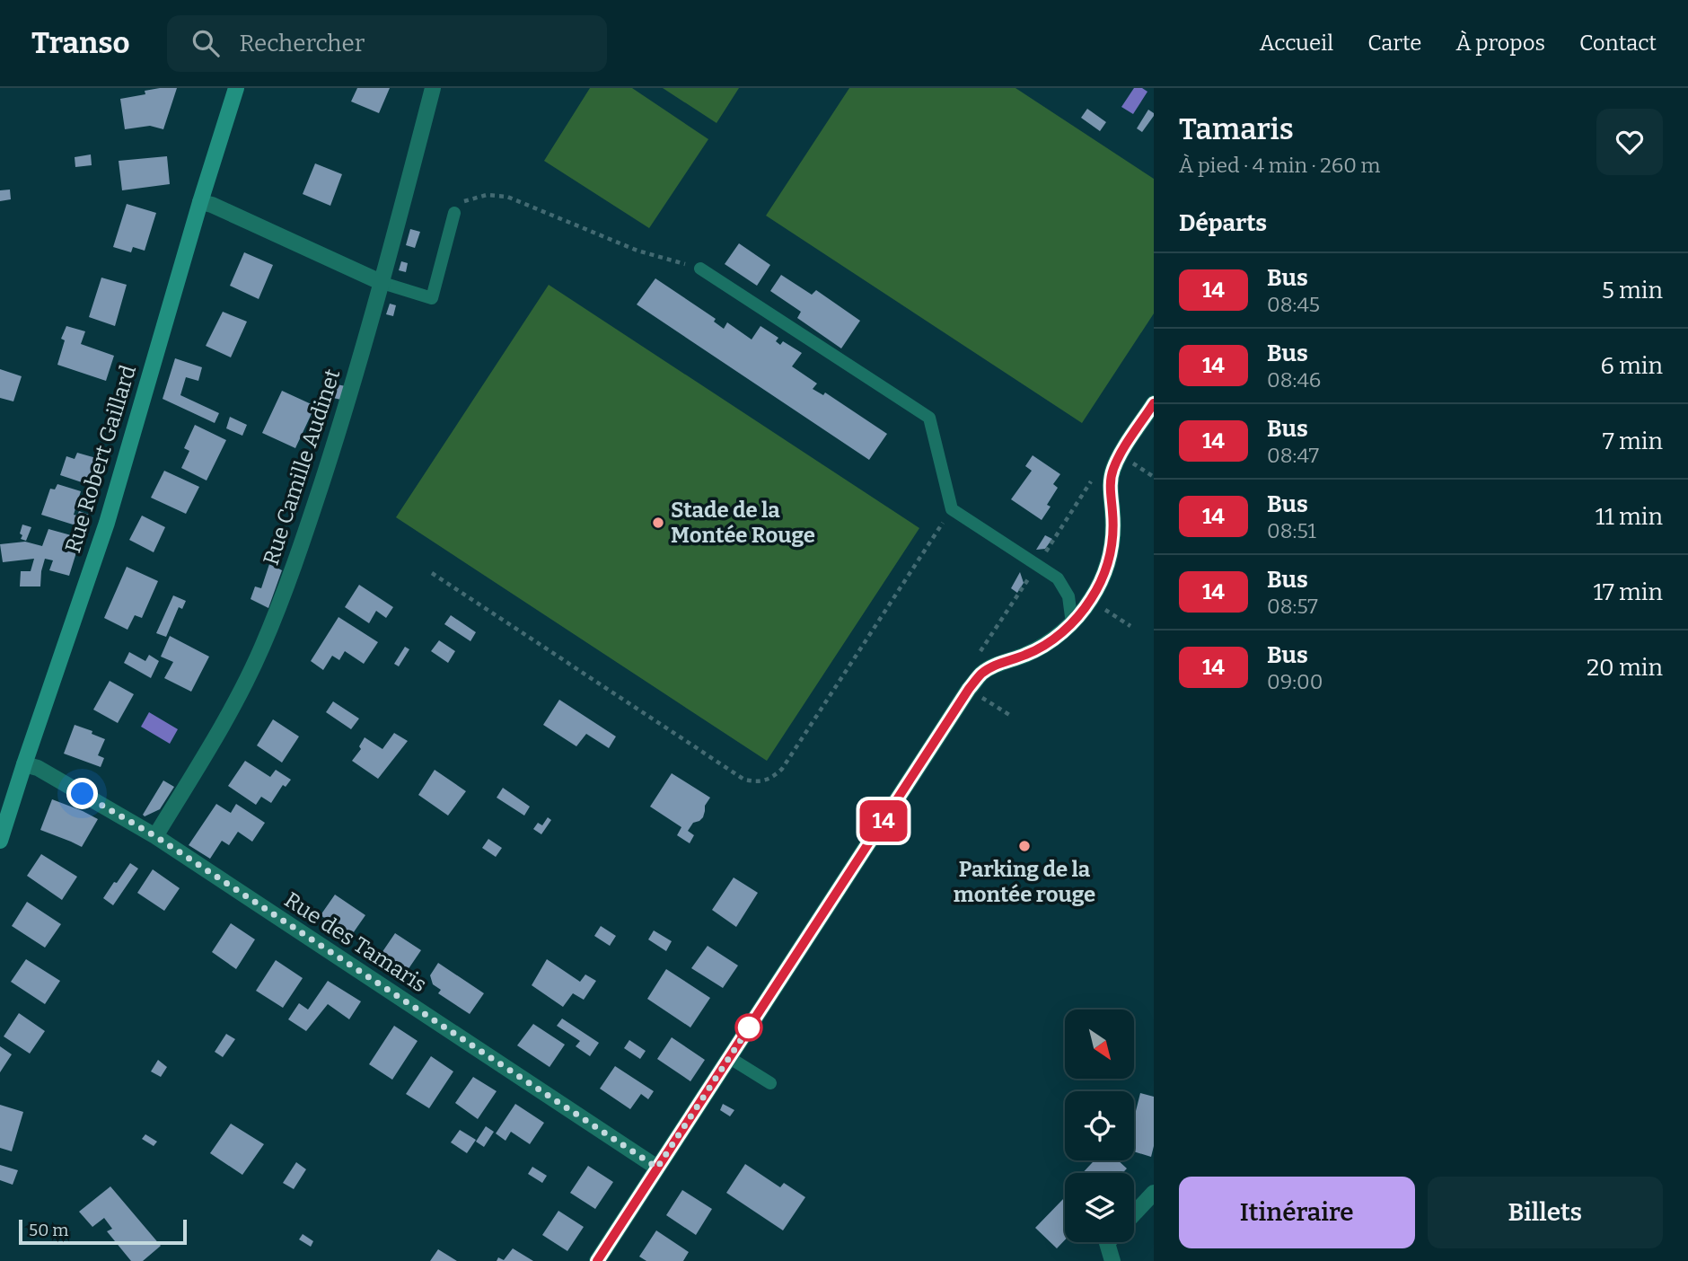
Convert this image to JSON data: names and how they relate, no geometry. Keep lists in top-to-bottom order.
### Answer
{
  "streets": {
    "street": ["Rue Robert Gaillard", "Rue Camille Audinet", "Rue des Tamaris"]
  },
  "crossings": [
    ["Rue Robert Gaillard", "Rue des Tamaris"],
    ["Rue Camille Audinet", "Rue des Tamaris"]
  ],
  "places": ["Stade de la Montée Rouge", "Parking de la montée rouge"],
  "lines": ["bus line 14"],
  "scale_bar": "50 m",
  "north": "bottom right",
  "page": {
    "header": "Transo",
    "search": "Rechercher",
    "nav": [
      "Accueil",
      "Carte",
      "À propos",
      "Contact"
    ],
    "on_map": "14",
    "heading": [
      ["Tamaris", "À pied · 4 min · 260 m"],
      "Départs"
    ],
    "list": [
      {
        "mark": "14",
        "name": "Bus",
        "note": "08:45",
        "value": "5 min"
      },
      {
        "mark": "14",
        "name": "Bus",
        "note": "08:46",
        "value": "6 min"
      },
      {
        "mark": "14",
        "name": "Bus",
        "note": "08:47",
        "value": "7 min"
      },
      {
        "mark": "14",
        "name": "Bus",
        "note": "08:51",
        "value": "11 min"
      },
      {
        "mark": "14",
        "name": "Bus",
        "note": "08:57",
        "value": "17 min"
      },
      {
        "mark": "14",
        "name": "Bus",
        "note": "09:00",
        "value": "20 min"
      }
    ],
    "buttons": ["Itinéraire", "Billets"],
    "scale": "50 m"
  }
}
